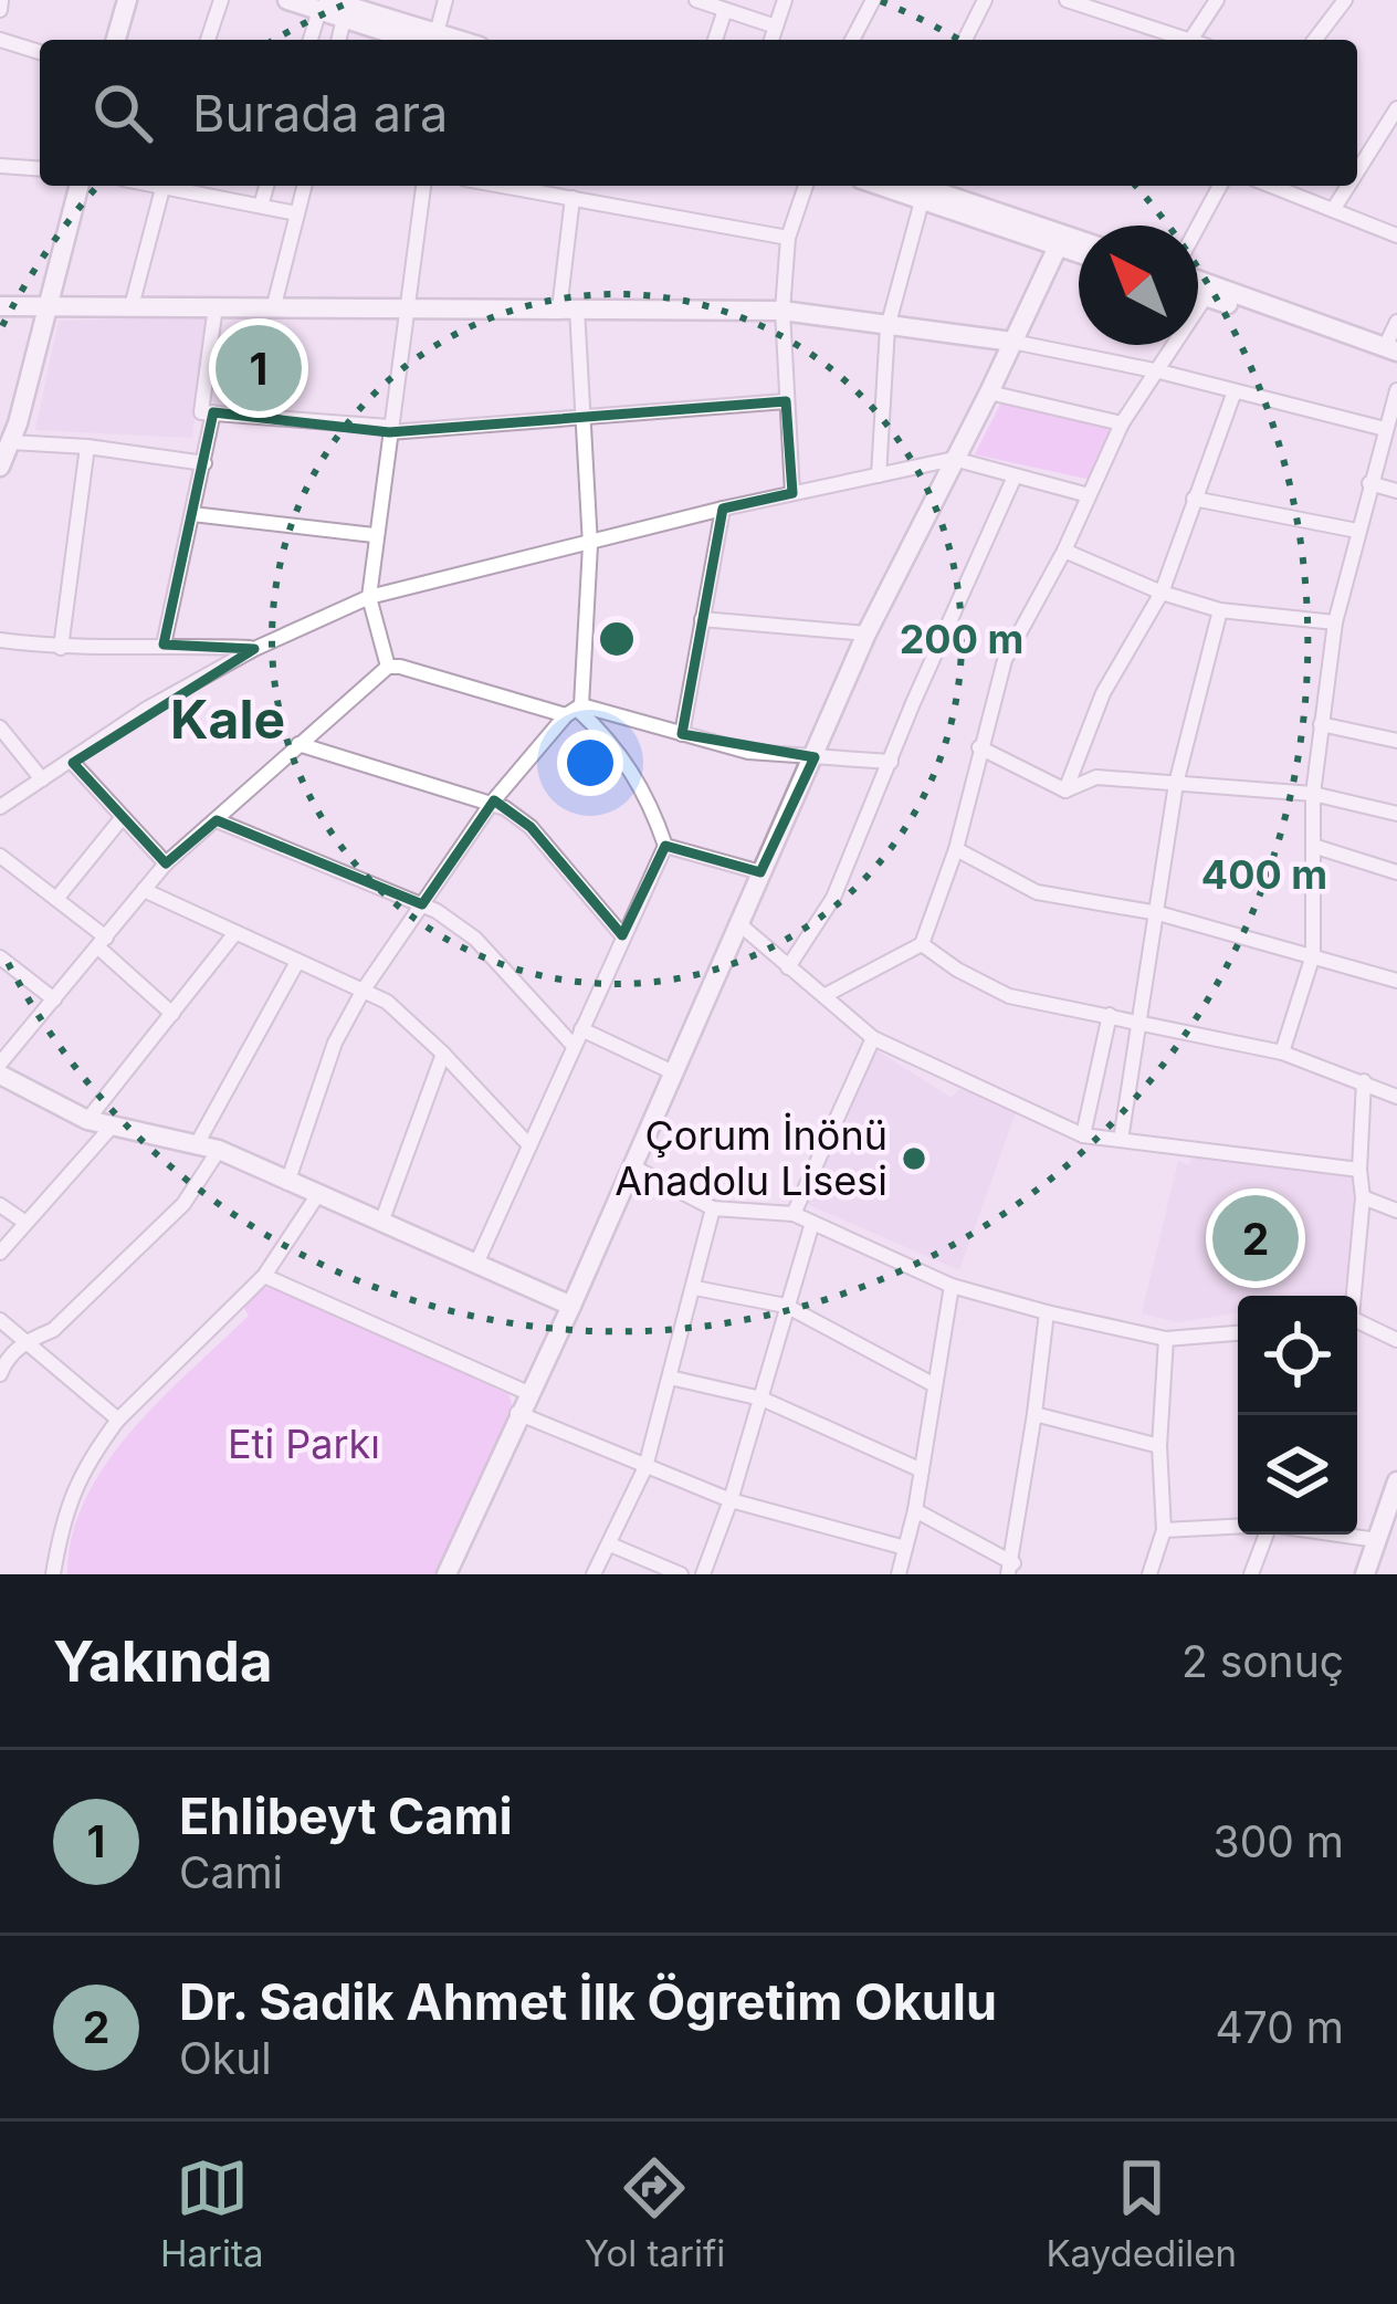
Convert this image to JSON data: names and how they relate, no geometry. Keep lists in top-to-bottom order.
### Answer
{
  "districts": ["Kale"],
  "parks": ["Eti Parkı"],
  "places": ["Çorum İnönü Anadolu Lisesi"],
  "north": "top left",
  "page": {
    "search": "Burada ara",
    "pins": ["1", "2"],
    "heading": ["Yakında", "2 sonuç"],
    "list": [
      {
        "mark": "1",
        "name": "Ehlibeyt Cami",
        "note": "Cami",
        "value": "300 m"
      },
      {
        "mark": "2",
        "name": "Dr. Sadik Ahmet İlk Ögretim Okulu",
        "note": "Okul",
        "value": "470 m"
      }
    ],
    "nav": ["Harita", "Yol tarifi", "Kaydedilen"]
  },
  "rings": ["200 m", "400 m"]
}
